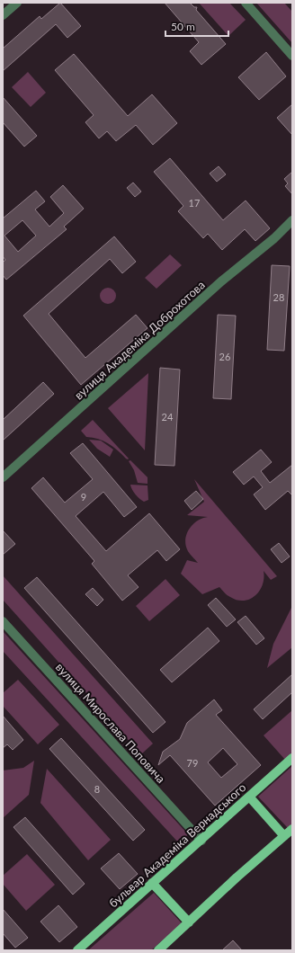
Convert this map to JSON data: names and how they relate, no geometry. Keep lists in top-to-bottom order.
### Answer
{
  "streets": {
    "main road": ["бульвар Академіка Вернадського"],
    "street": ["вулиця Академіка Доброхотова", "вулиця Мирослава Поповича"]
  },
  "crossings": [
    ["вулиця Мирослава Поповича", "бульвар Академіка Вернадського"]
  ],
  "house_numbers": [
    "17",
    "28",
    "26",
    "24",
    "9",
    "79",
    "8"
  ],
  "scale_bar": "50 m"
}
